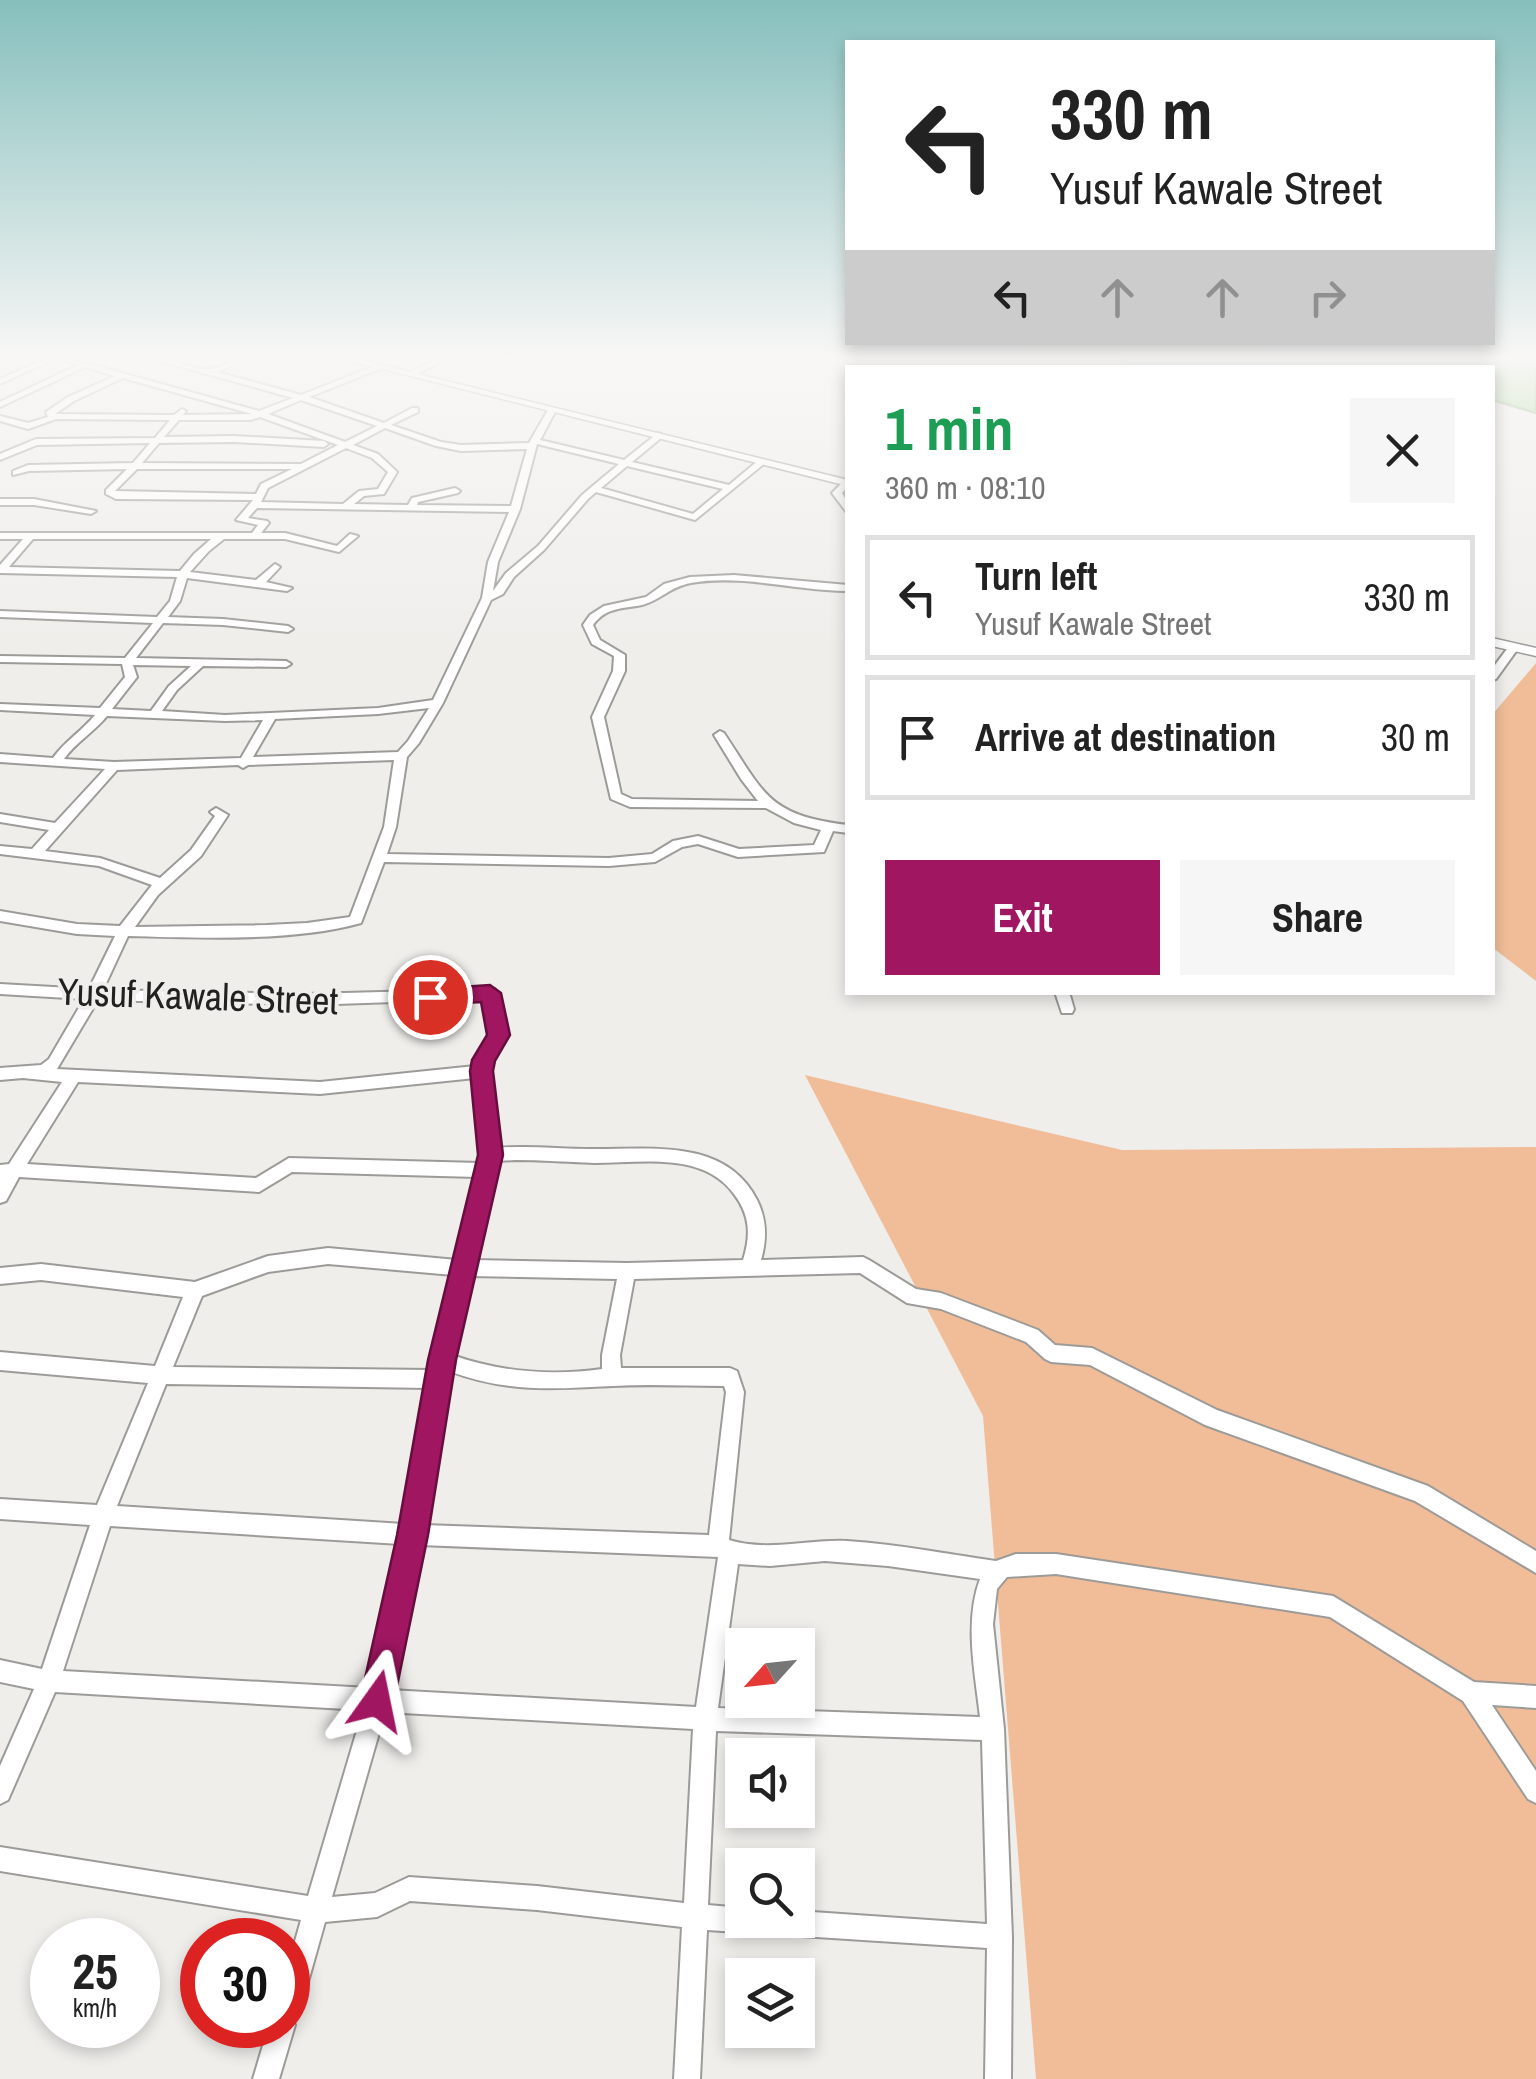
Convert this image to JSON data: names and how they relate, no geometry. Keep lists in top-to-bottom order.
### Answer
{
  "streets": {
    "street": ["Yusuf Kawale Street"]
  },
  "north": "bottom left",
  "page": {
    "turn": ["330 m", "Yusuf Kawale Street"],
    "heading": ["1 min", "360 m · 08:10"],
    "list": [
      {
        "name": "Turn left",
        "note": "Yusuf Kawale Street",
        "value": "330 m"
      },
      {
        "name": "Arrive at destination",
        "value": "30 m"
      }
    ],
    "buttons": ["Exit", "Share"],
    "speed": "25 km/h",
    "limit": "30"
  }
}
